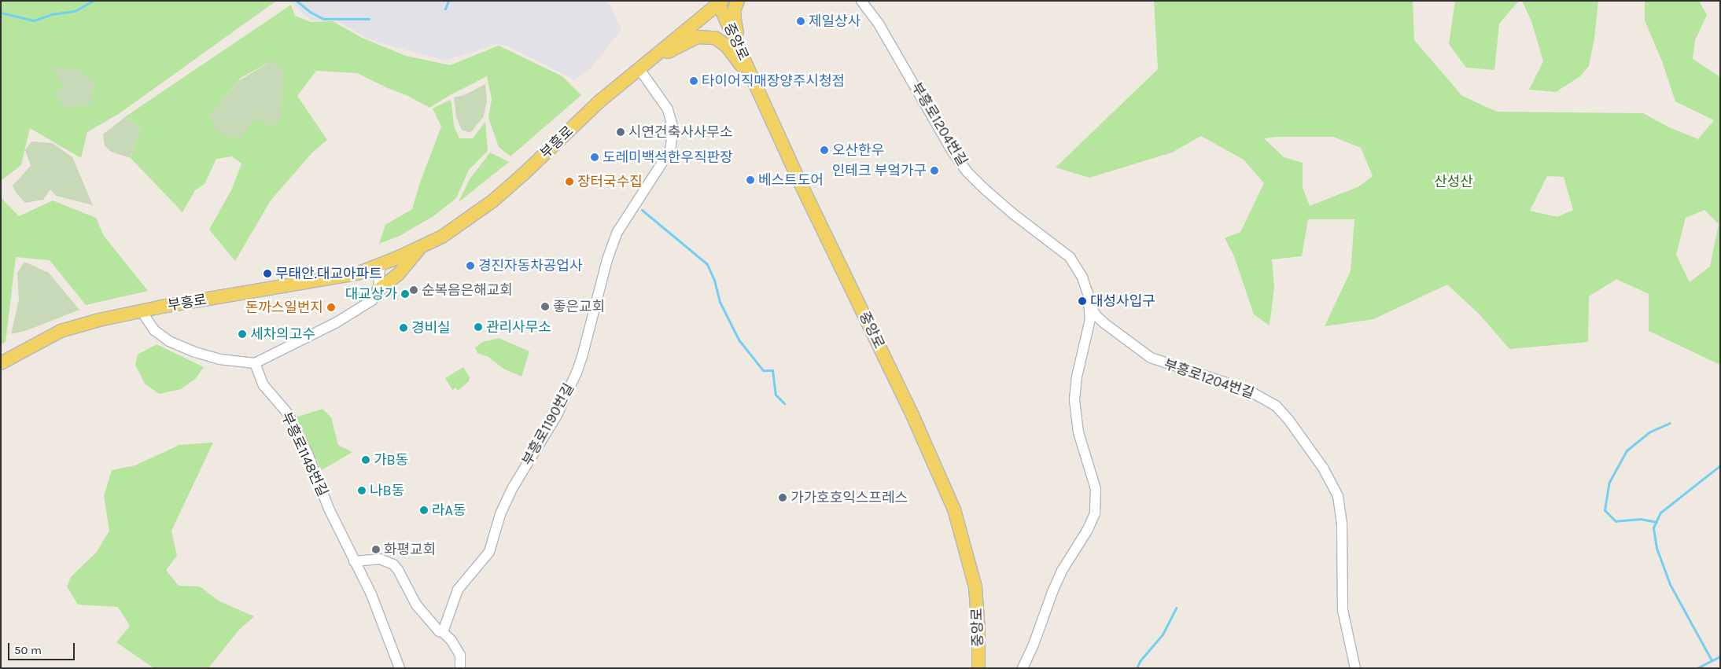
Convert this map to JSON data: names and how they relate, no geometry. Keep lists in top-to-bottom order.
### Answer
{
  "streets": {
    "main road": ["중앙로", "부흥로"],
    "street": ["부흥로1204번길", "부흥로1190번길", "부흥로1148번길"]
  },
  "crossings": [
    ["중앙로", "부흥로"],
    ["부흥로", "부흥로1190번길"]
  ],
  "parks": ["산성산"],
  "places": [
    "제일상사",
    "타이어직매장양주시청점",
    "시연건축사사무소",
    "오산한우",
    "도레미백석한우직판장",
    "인테크 부엌가구",
    "베스트도어",
    "장터국수집",
    "경진자동차공업사",
    "무태안.대교아파트",
    "순복음은해교회",
    "대교상가",
    "대성사입구",
    "좋은교회",
    "돈까스일번지",
    "관리사무소",
    "경비실",
    "세차의고수",
    "가B동",
    "나B동",
    "가가호호익스프레스",
    "라A동",
    "화평교회"
  ],
  "scale_bar": "50 m"
}
